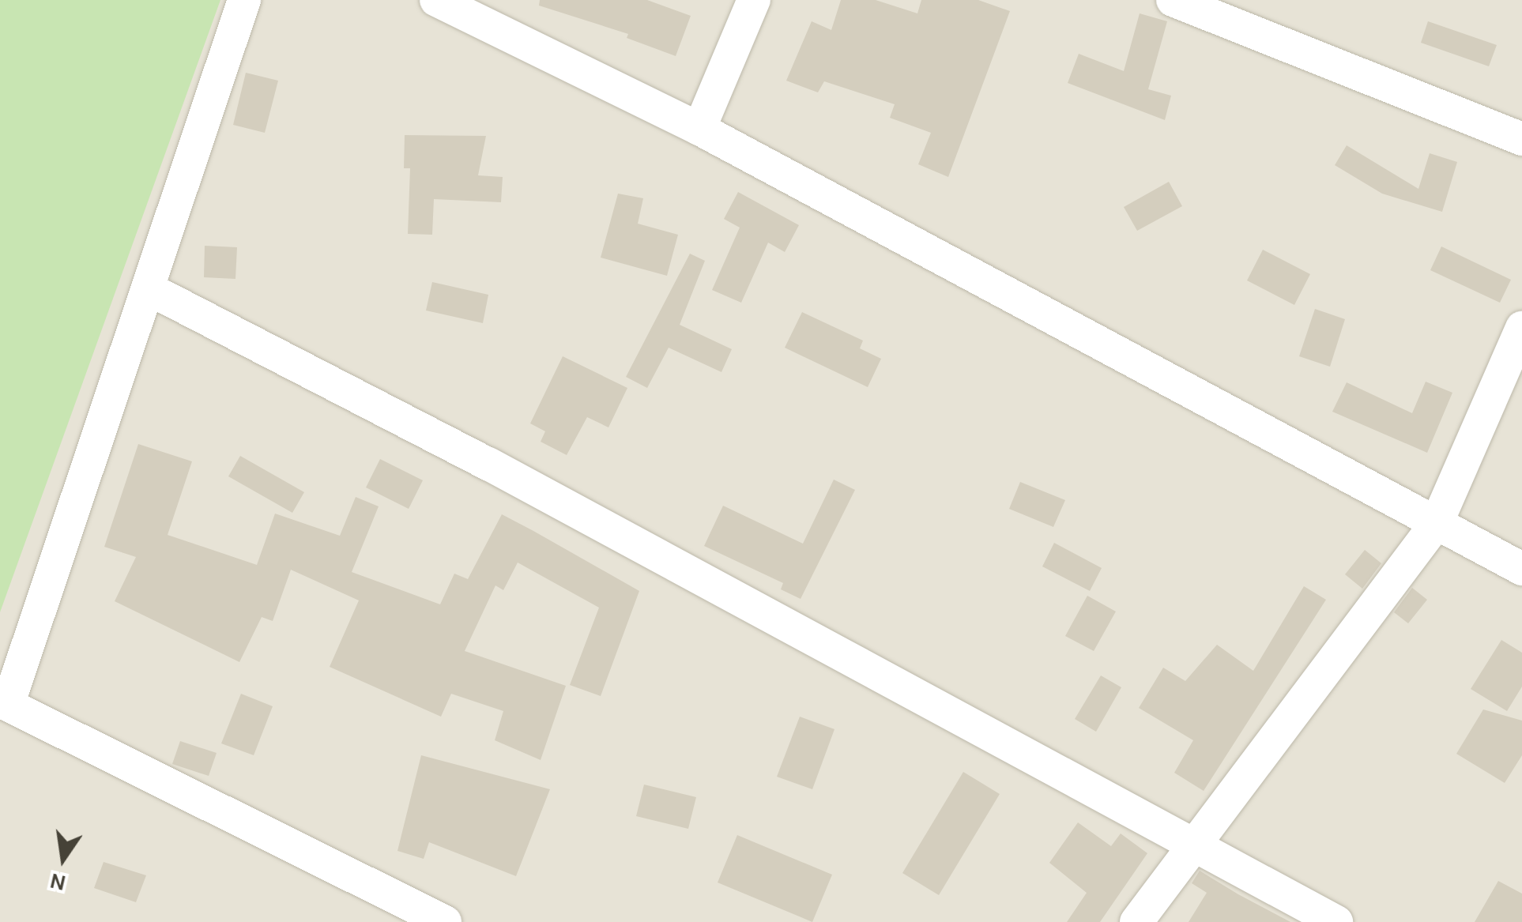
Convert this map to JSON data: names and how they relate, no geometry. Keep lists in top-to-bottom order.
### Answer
{
  "north": "bottom"
}
